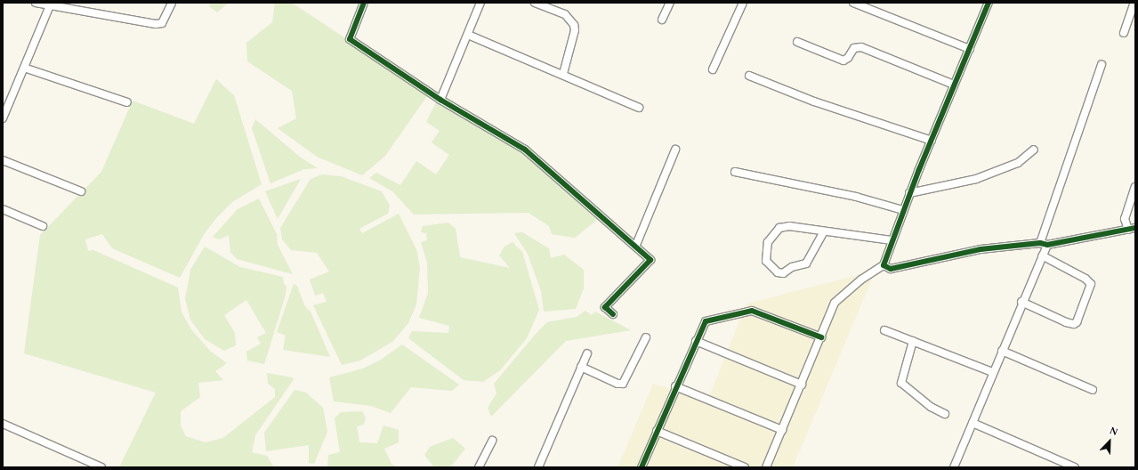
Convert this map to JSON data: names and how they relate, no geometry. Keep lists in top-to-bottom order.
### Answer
{
  "north": "top right"
}
